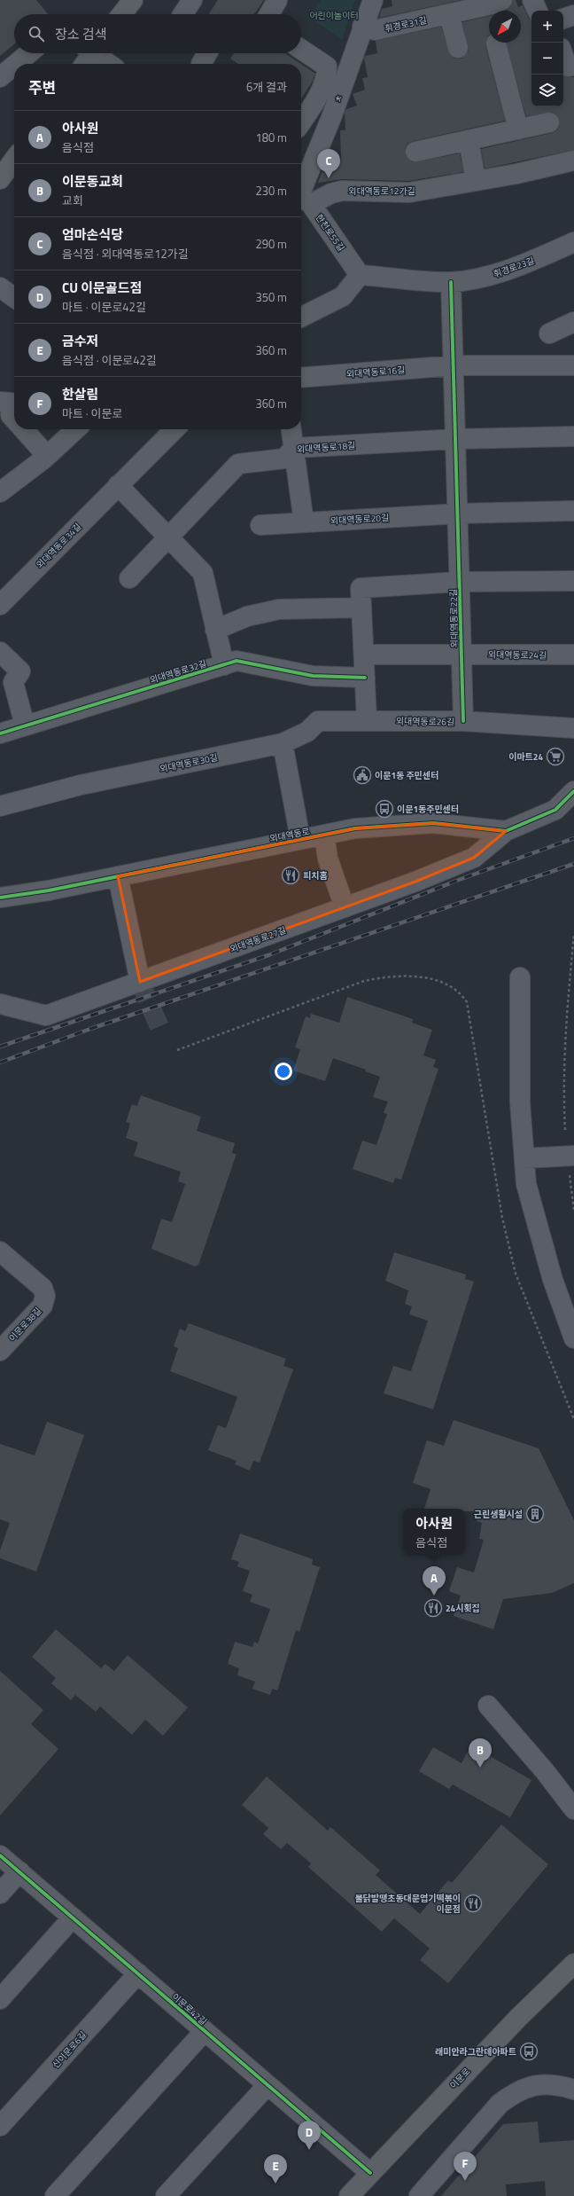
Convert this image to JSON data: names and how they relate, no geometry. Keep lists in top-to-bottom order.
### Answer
{
  "streets": {
    "main road": ["이문로"],
    "street": [
      "휘경로31길",
      "ㅊ",
      "외대역동로12가길",
      "한천로55길",
      "휘경로23길",
      "외대역동로16길",
      "외대역동로18길",
      "외대역동로20길",
      "외대역동로34길",
      "외대역동로22길",
      "외대역동로24길",
      "외대역동로32길",
      "외대역동로26길",
      "외대역동로30길",
      "외대역동로",
      "외대역동로27길",
      "이문로38길",
      "이문로42길",
      "신이문로6길"
    ]
  },
  "crossings": [
    ["휘경로31길", "ㅊ"],
    ["ㅊ", "외대역동로12가길"],
    ["ㅊ", "한천로55길"],
    ["외대역동로12가길", "한천로55길"],
    ["한천로55길", "휘경로23길"],
    ["외대역동로22길", "외대역동로24길"],
    ["외대역동로22길", "외대역동로32길"],
    ["외대역동로22길", "외대역동로26길"],
    ["외대역동로26길", "외대역동로30길"],
    ["외대역동로", "외대역동로27길"],
    ["이문로42길", "신이문로6길"],
    ["이문로42길", "이문로"]
  ],
  "parks": ["어린이놀이터"],
  "places": {
    "supermarket": ["이마트24"],
    "public building": ["이문1동 주민센터"],
    "bus stop": ["이문1동주민센터", "래미안라그란데아파트"],
    "restaurant": ["피치홈", "24시횟집", "불닭발땡초동대문엽기떡볶이 이문점"],
    "building": ["근린생활시설"]
  },
  "north": "bottom left",
  "page": {
    "map_buttons": ["+", "−"],
    "search": "장소 검색",
    "heading": ["주변", "6개 결과"],
    "list": [
      {
        "mark": "A",
        "name": "아사원",
        "note": "음식점",
        "value": "180 m"
      },
      {
        "mark": "B",
        "name": "이문동교회",
        "note": "교회",
        "value": "230 m"
      },
      {
        "mark": "C",
        "name": "엄마손식당",
        "note": "음식점 · 외대역동로12가길",
        "value": "290 m"
      },
      {
        "mark": "D",
        "name": "CU 이문골드점",
        "note": "마트 · 이문로42길",
        "value": "350 m"
      },
      {
        "mark": "E",
        "name": "금수저",
        "note": "음식점 · 이문로42길",
        "value": "360 m"
      },
      {
        "mark": "F",
        "name": "한살림",
        "note": "마트 · 이문로",
        "value": "360 m"
      }
    ],
    "pins": [
      "C",
      "A",
      "B",
      "D",
      "F",
      "E"
    ],
    "popup": ["아사원", "음식점"]
  }
}
